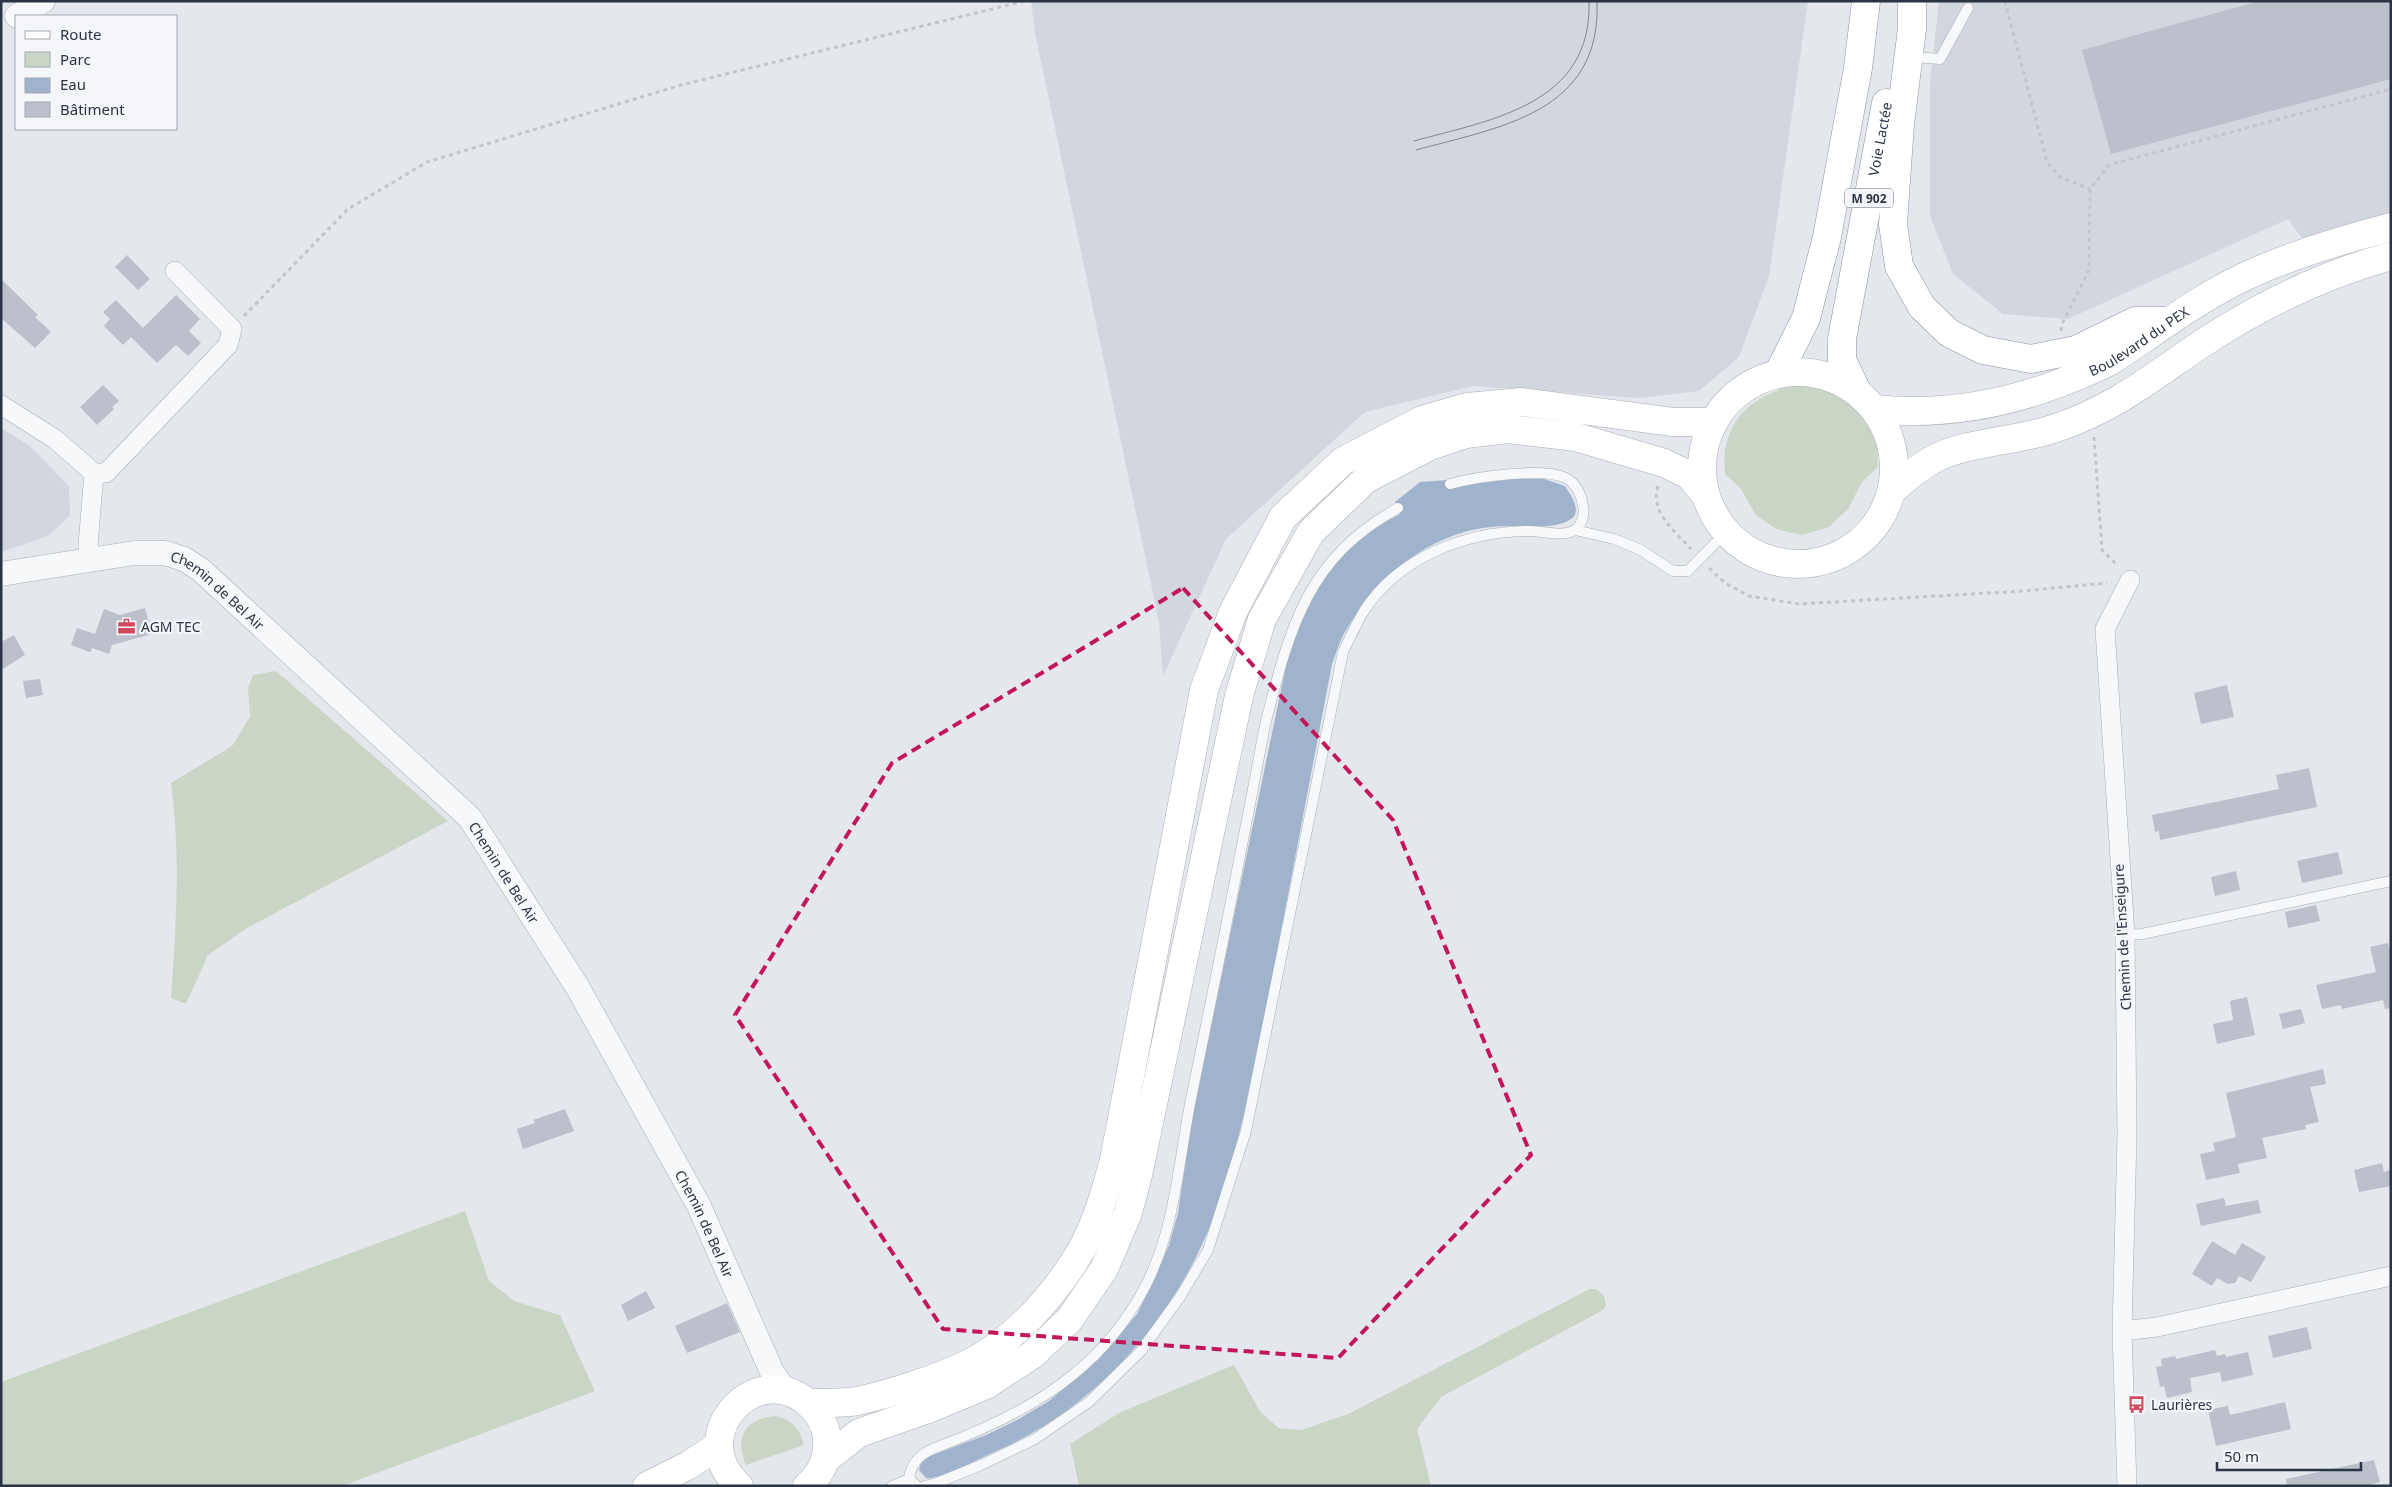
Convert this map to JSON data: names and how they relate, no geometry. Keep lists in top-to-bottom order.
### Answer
{
  "streets": {
    "main road": ["Voie Lactée", "M 902", "Boulevard du PEX"],
    "street": ["Chemin de Bel Air", "Chemin de l'Enseigure"]
  },
  "crossings": [
    ["Voie Lactée", "Boulevard du PEX"]
  ],
  "places": {
    "office": ["AGM TEC"],
    "bus stop": ["Laurières"]
  },
  "legend": [
    "Route",
    "Parc",
    "Eau",
    "Bâtiment"
  ],
  "scale_bar": "50 m"
}
